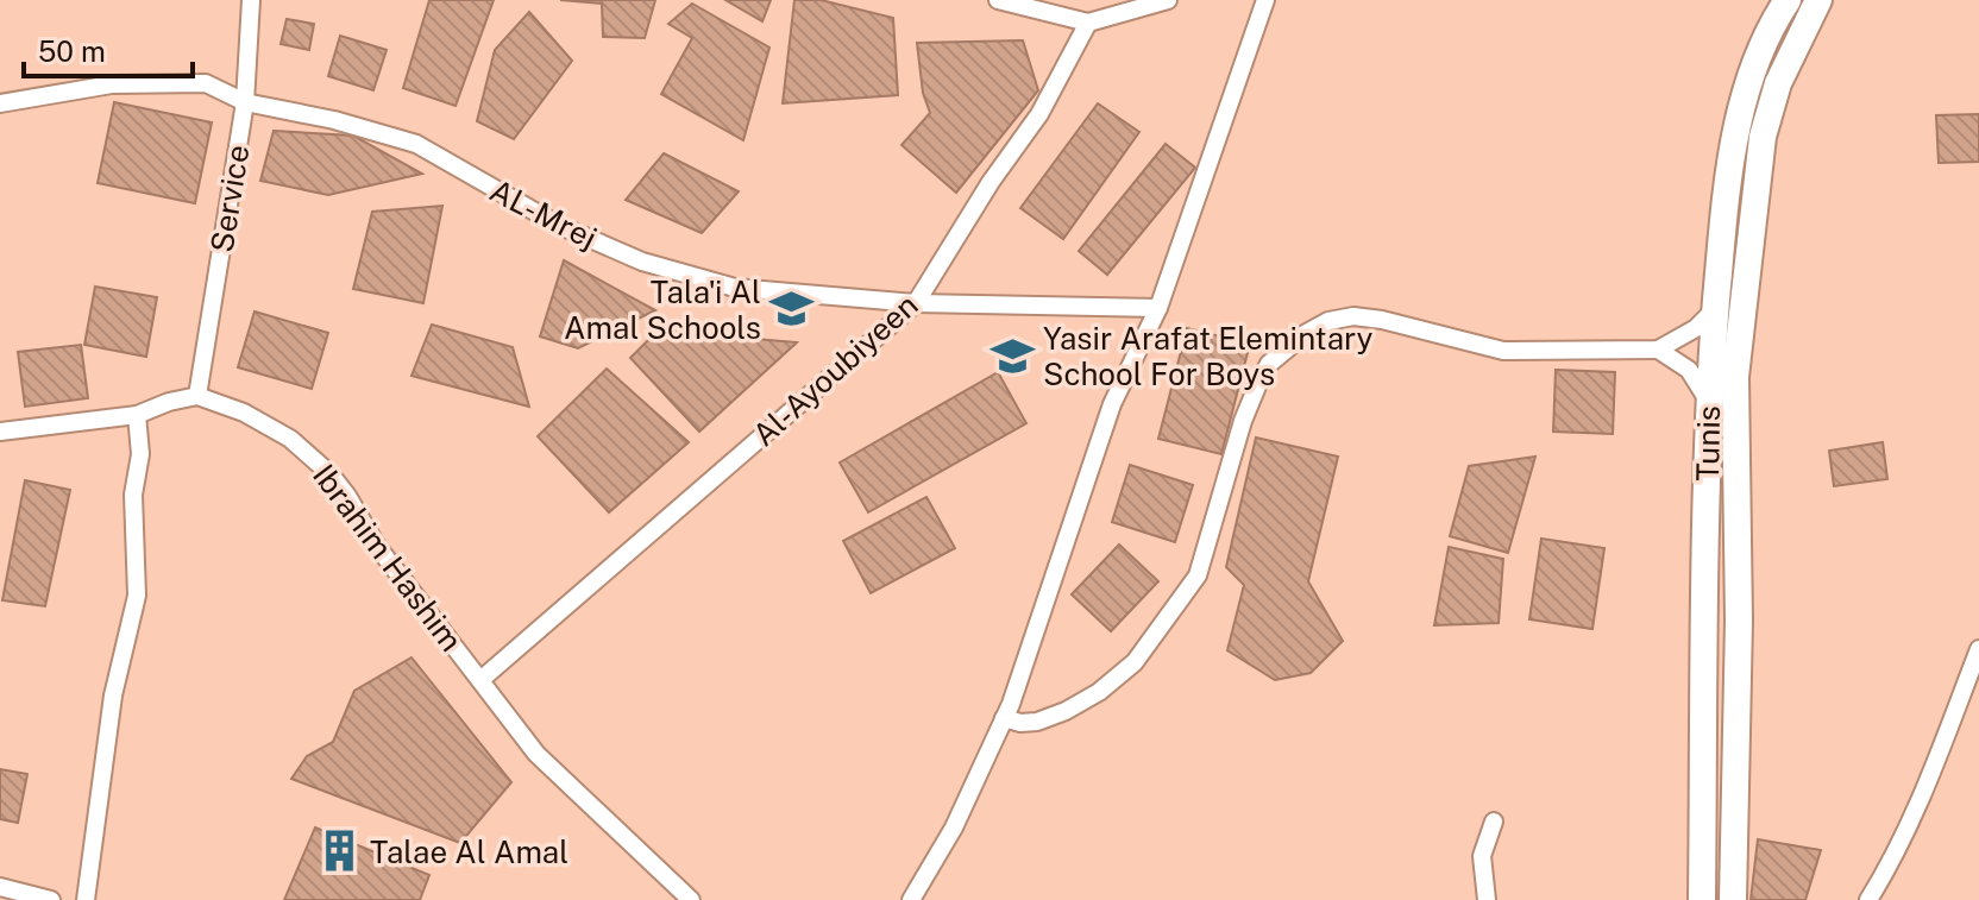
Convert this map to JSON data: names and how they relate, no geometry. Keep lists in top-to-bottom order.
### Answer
{
  "streets": {
    "main road": ["Tunis"],
    "street": [
      "Service",
      "AL-Mrej",
      "Al-Ayoubiyeen",
      "Ibrahim Hashim"
    ]
  },
  "crossings": [
    ["Service", "AL-Mrej"],
    ["Service", "Ibrahim Hashim"],
    ["AL-Mrej", "Al-Ayoubiyeen"],
    ["Al-Ayoubiyeen", "Ibrahim Hashim"]
  ],
  "places": {
    "school or university": ["Tala'i Al Amal Schools", "Yasir Arafat Elemintary School For Boys"],
    "building": ["Talae Al Amal"]
  },
  "scale_bar": "50 m"
}
